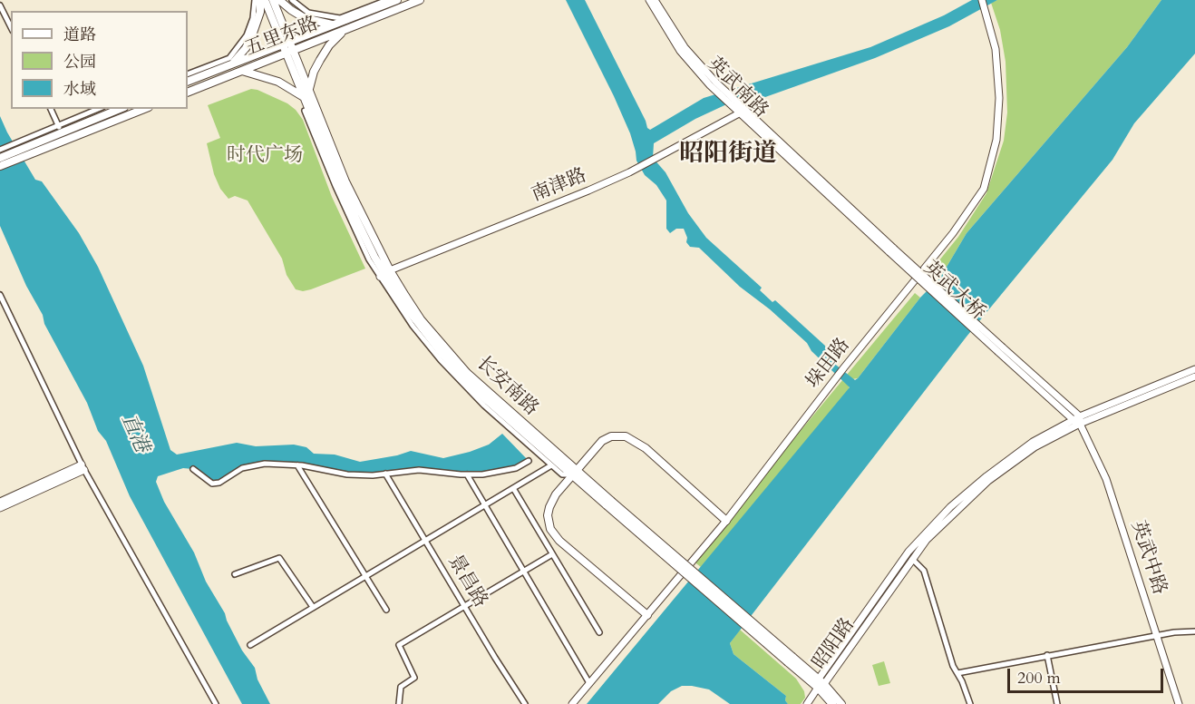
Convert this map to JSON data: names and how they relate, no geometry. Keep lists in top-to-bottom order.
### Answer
{
  "streets": {
    "main road": [
      "五里东路",
      "英武南路",
      "南津路",
      "英武大桥",
      "垛田路",
      "长安南路",
      "英武中路",
      "昭阳路"
    ],
    "street": ["景昌路"]
  },
  "crossings": [
    ["五里东路", "长安南路"],
    ["英武南路", "南津路"],
    ["英武南路", "英武大桥"],
    ["南津路", "长安南路"],
    ["长安南路", "昭阳路"],
    ["英武中路", "昭阳路"]
  ],
  "districts": ["昭阳街道"],
  "water": ["直港"],
  "parks": ["时代广场"],
  "legend": ["道路", "公园", "水域"],
  "scale_bar": "200 m"
}
